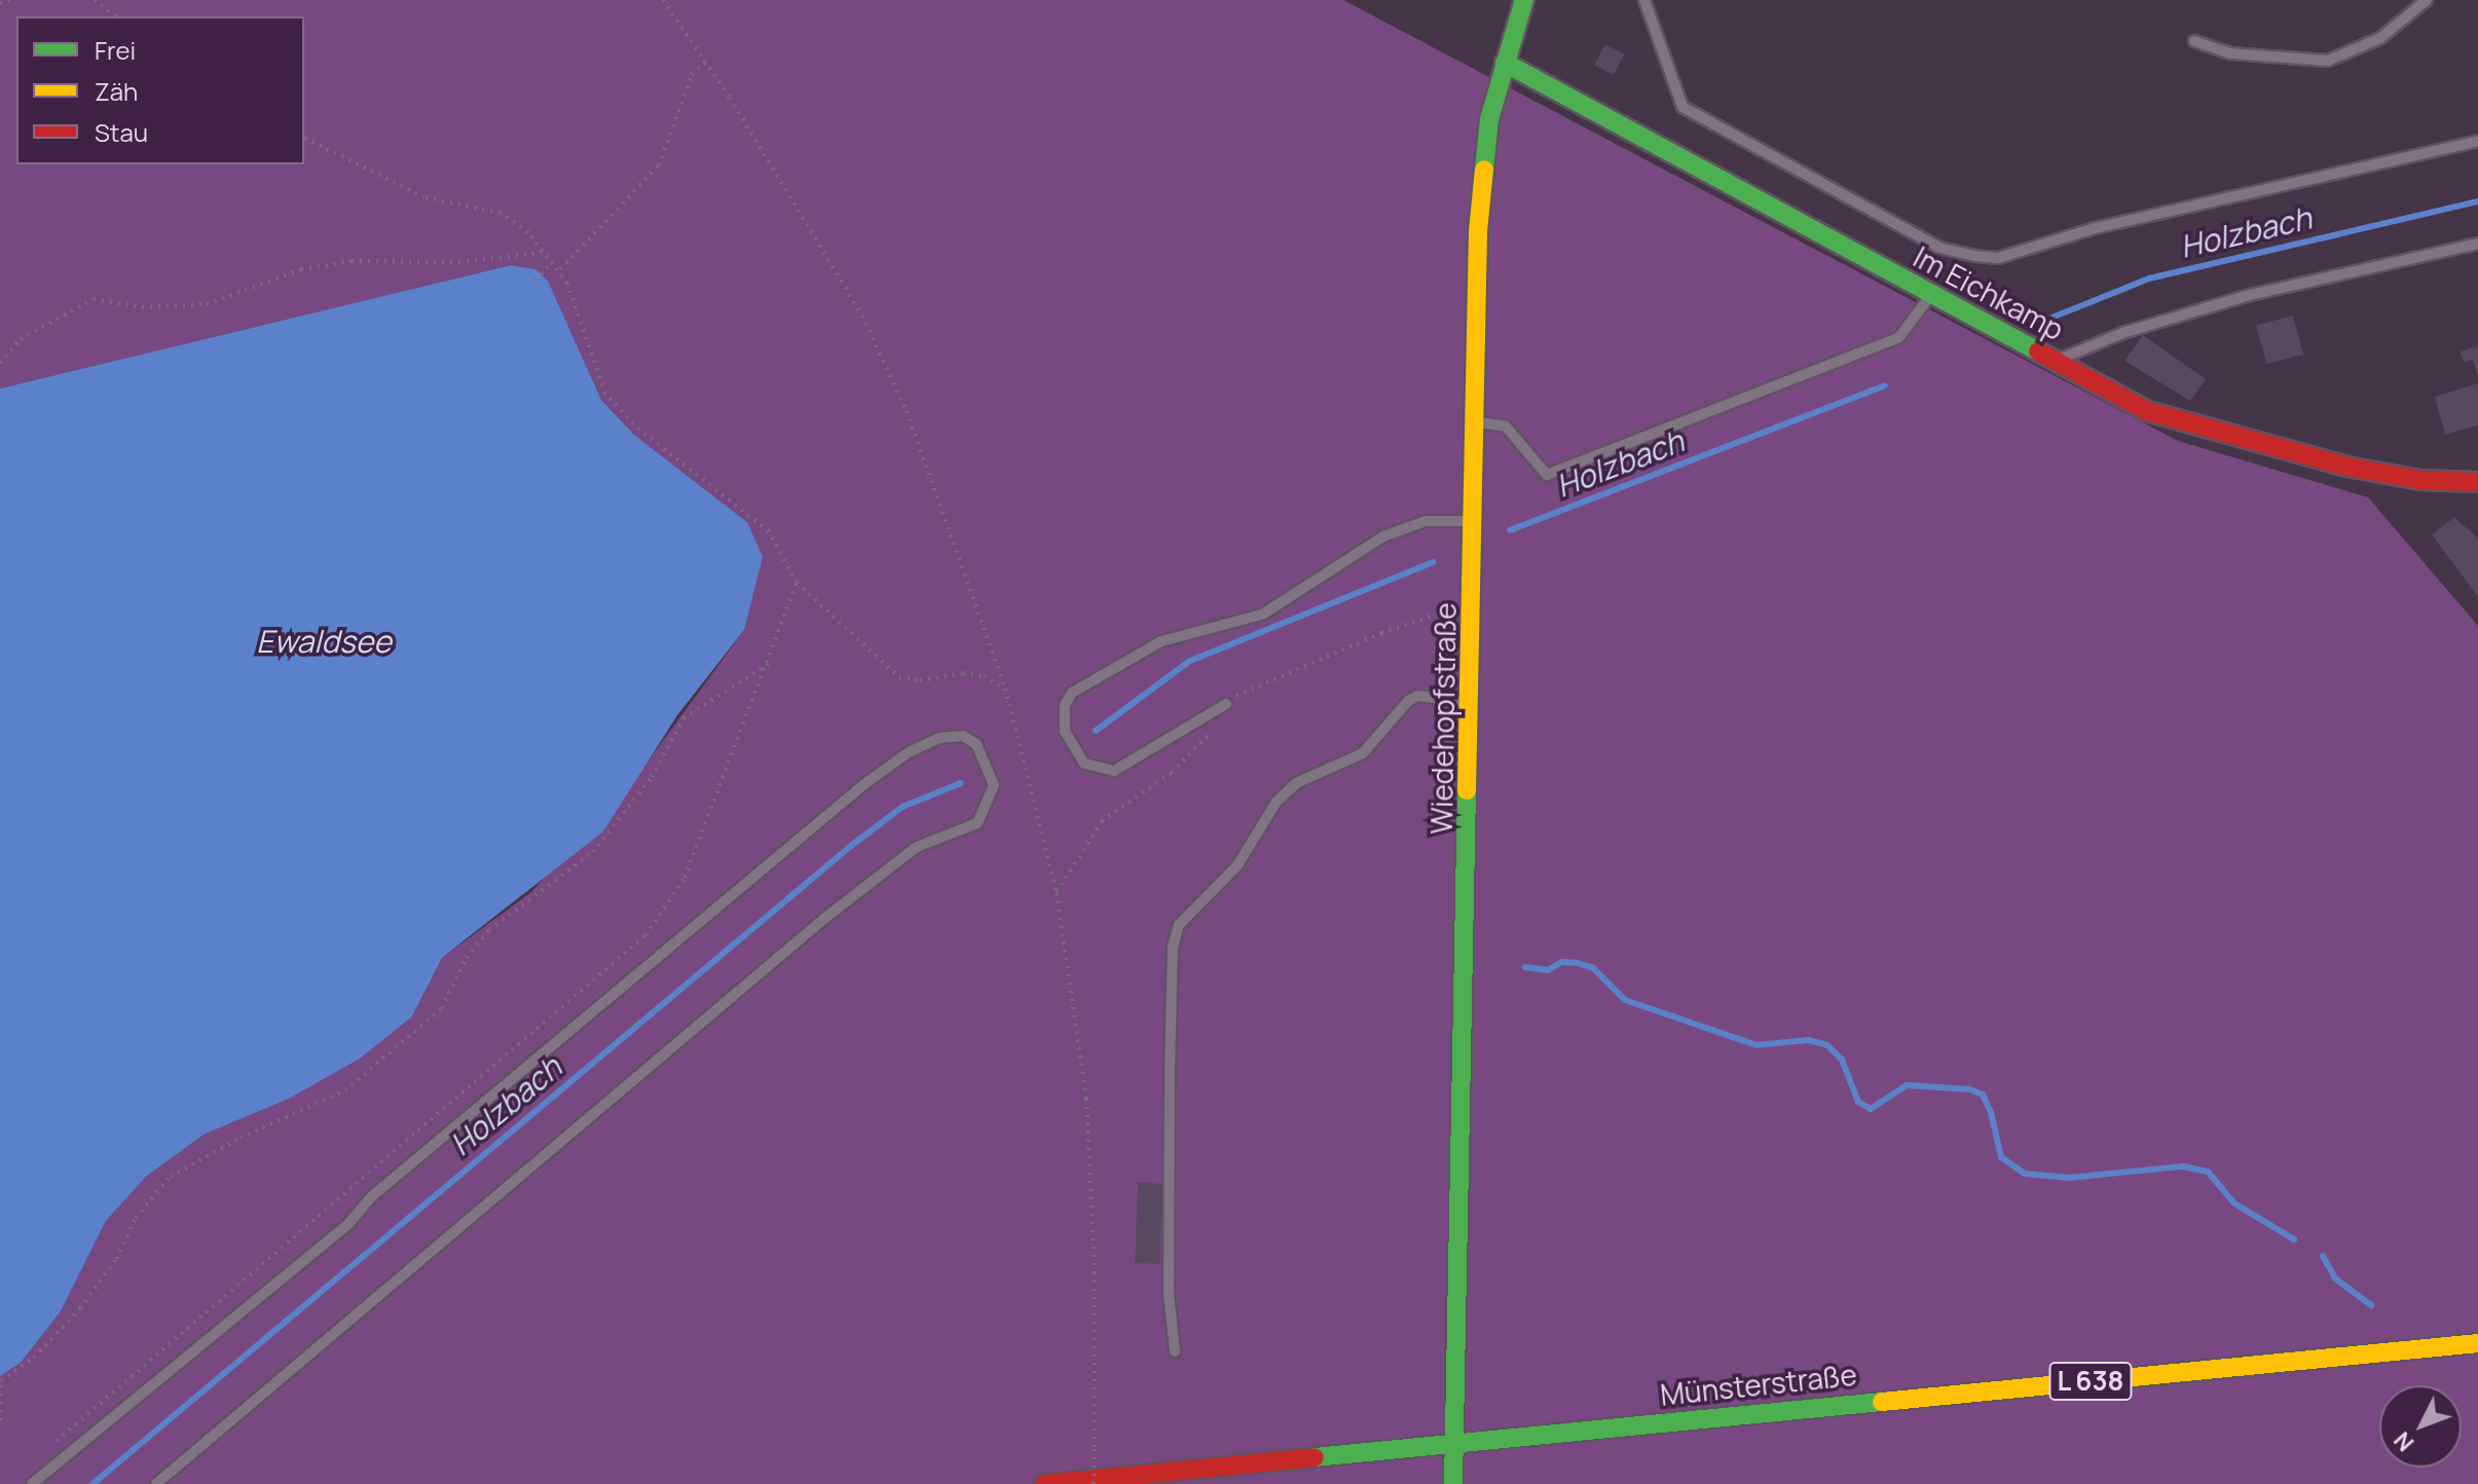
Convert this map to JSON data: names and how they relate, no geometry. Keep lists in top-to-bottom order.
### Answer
{
  "streets": {
    "main road": [
      "Im Eichkamp",
      "Wiedehopfstraße",
      "L 638",
      "Münsterstraße"
    ]
  },
  "crossings": [
    ["Im Eichkamp", "Wiedehopfstraße"],
    ["Wiedehopfstraße", "Münsterstraße"]
  ],
  "water": ["Holzbach", "Ewaldsee"],
  "legend": ["Frei", "Zäh", "Stau"],
  "north": "bottom left"
}
